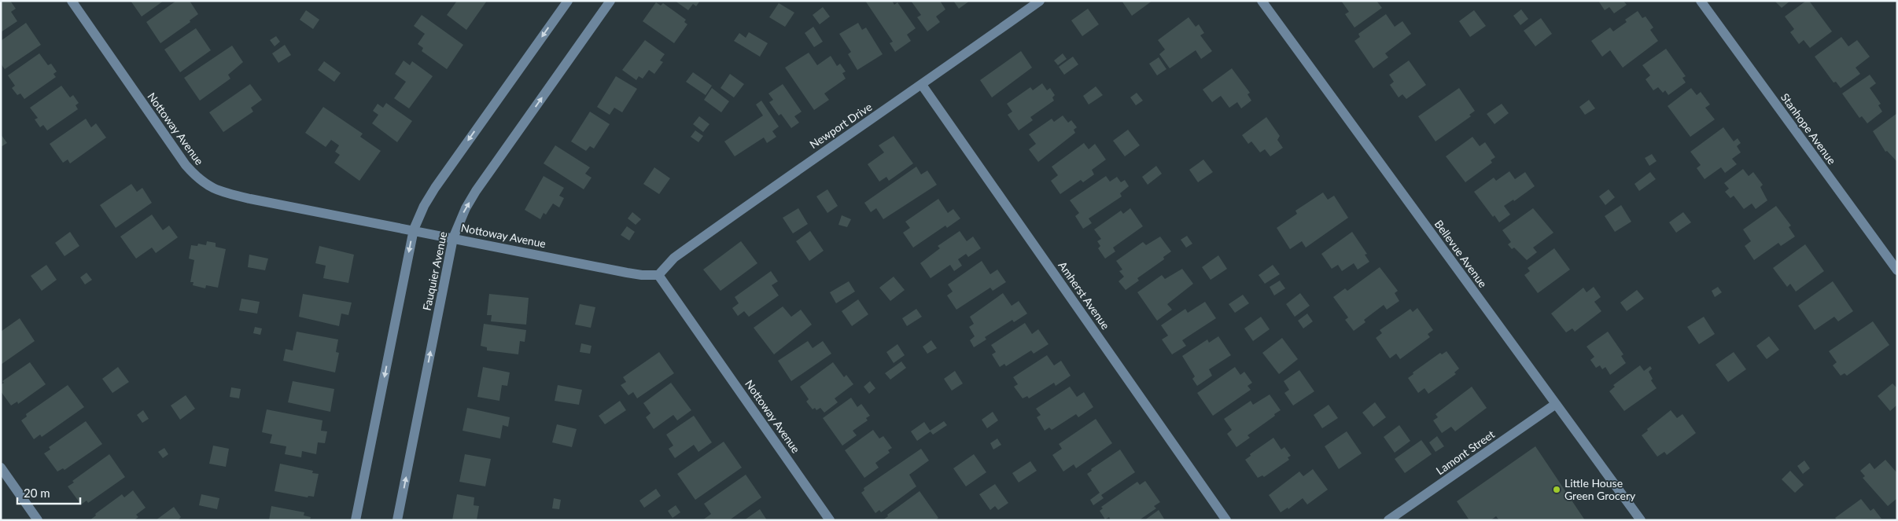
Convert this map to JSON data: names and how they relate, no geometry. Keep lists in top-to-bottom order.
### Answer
{
  "streets": {
    "street": [
      "Newport Drive",
      "Nottoway Avenue",
      "Stanhope Avenue",
      "Bellevue Avenue",
      "Fauquier Avenue",
      "Amherst Avenue",
      "Lamont Street"
    ]
  },
  "crossings": [
    ["Newport Drive", "Nottoway Avenue"],
    ["Newport Drive", "Amherst Avenue"],
    ["Nottoway Avenue", "Fauquier Avenue"],
    ["Bellevue Avenue", "Lamont Street"]
  ],
  "places": ["Little House Green Grocery"],
  "scale_bar": "20 m"
}
